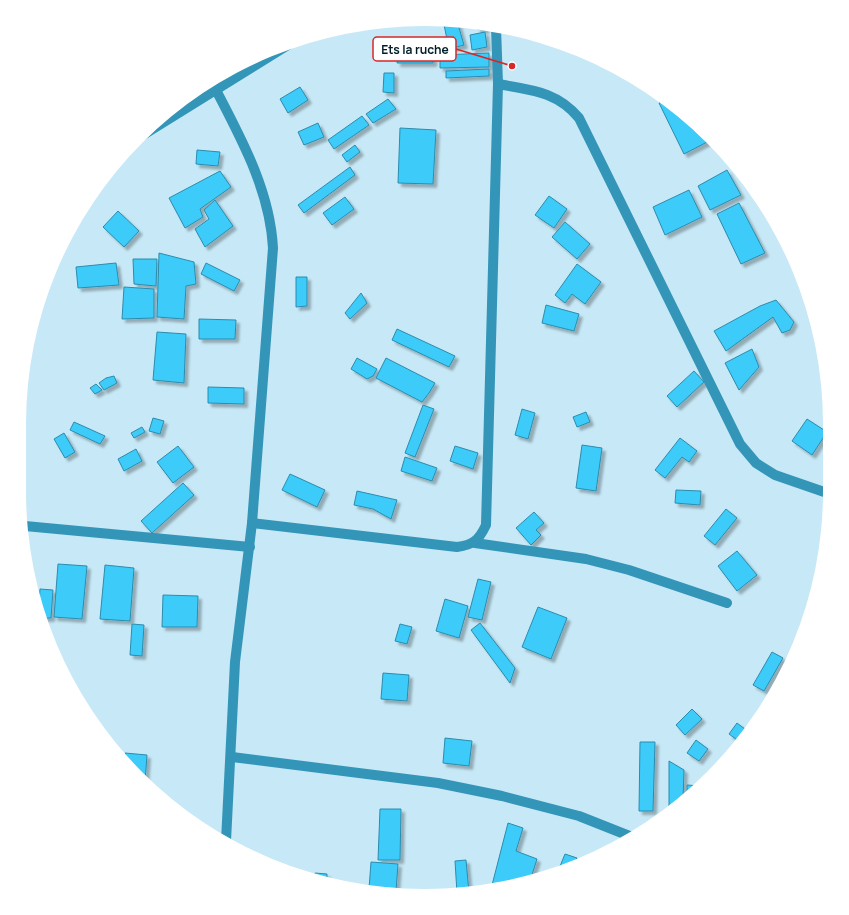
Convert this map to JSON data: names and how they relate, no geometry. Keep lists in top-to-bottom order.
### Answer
{
  "places": ["Ets la ruche"]
}
